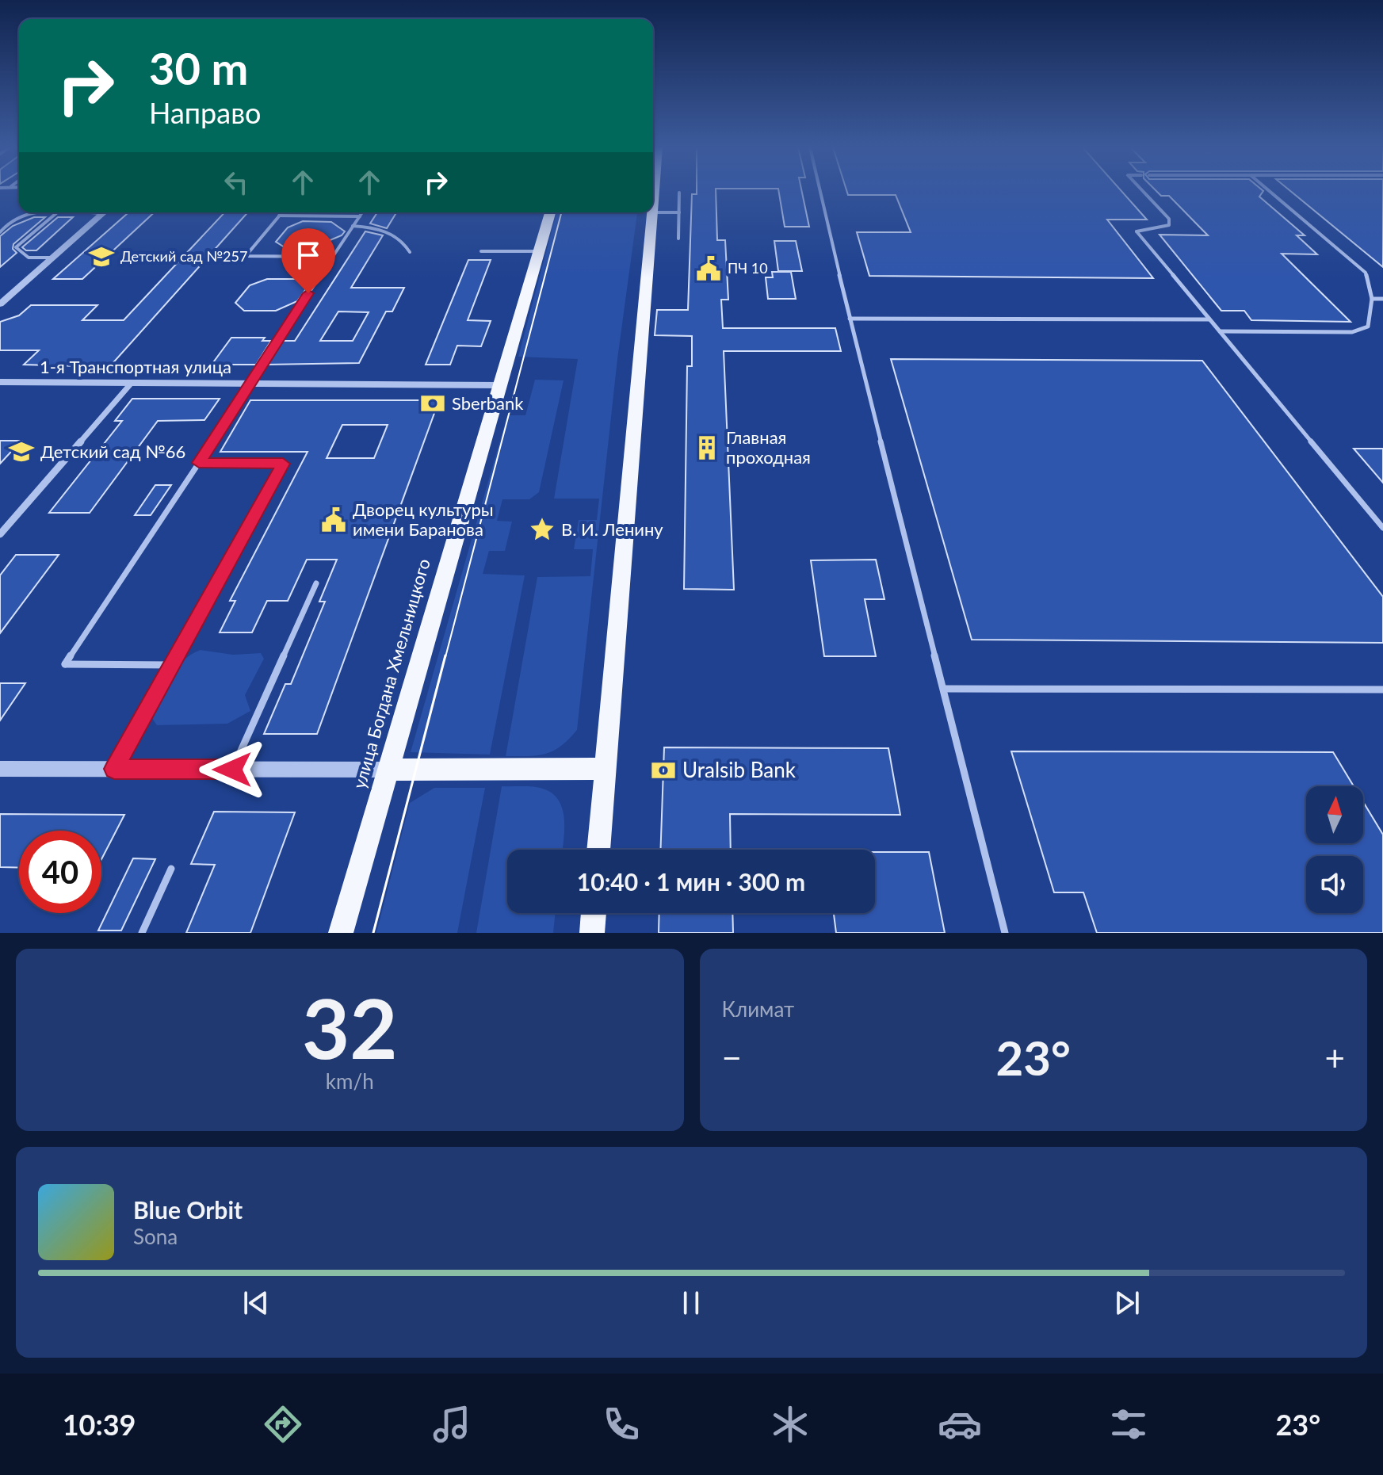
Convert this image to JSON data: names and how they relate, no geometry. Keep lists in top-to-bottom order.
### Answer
{
  "streets": {
    "main road": ["улица Богдана Хмельницкого"],
    "street": ["1-я Транспортная улица"]
  },
  "crossings": [
    ["1-я Транспортная улица", "улица Богдана Хмельницкого"]
  ],
  "places": {
    "school or university": ["Детский сад №257", "Детский сад №66"],
    "public building": ["ПЧ 10", "Дворец культуры имени Баранова"],
    "bank": ["Sberbank", "Uralsib Bank"],
    "building": ["Главная проходная"],
    "place": ["В. И. Ленину"]
  },
  "north": "top",
  "page": {
    "turn": ["30 m", "Направо"],
    "limit": "40",
    "trip": "10:40 · 1 мин · 300 m",
    "tile": [
      ["32", "km/h"],
      "Климат"
    ],
    "heat": ["−", "23°", "+"],
    "song": ["Blue Orbit", "Sona"],
    "tabs": ["10:39", "23°"]
  }
}
